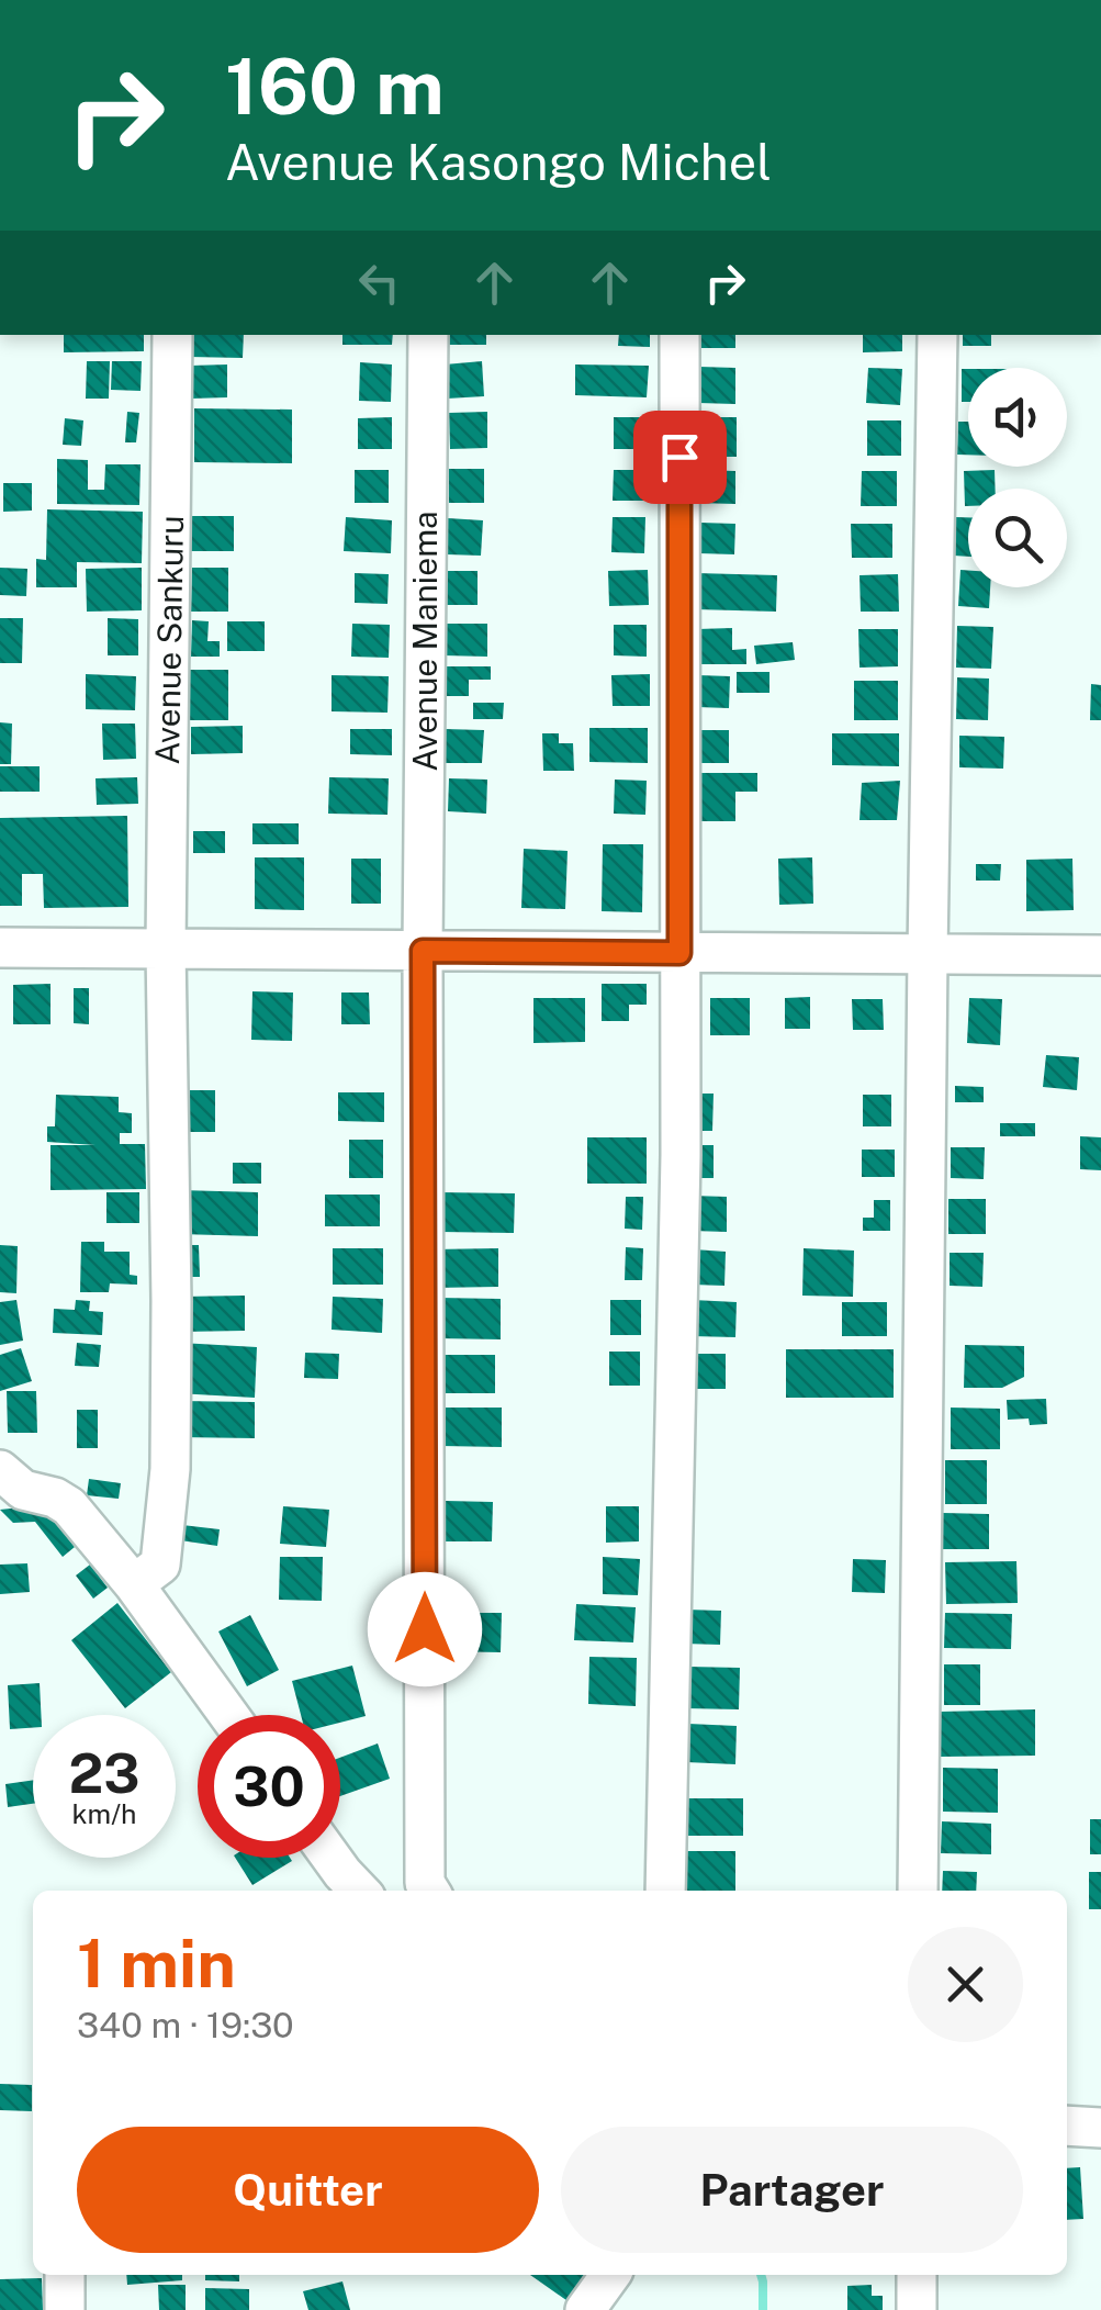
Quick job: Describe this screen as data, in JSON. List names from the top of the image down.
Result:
{
  "streets": {
    "street": ["Avenue Sankuru", "Avenue Maniema"]
  },
  "page": {
    "turn": ["160 m", "Avenue Kasongo Michel"],
    "speed": "23 km/h",
    "limit": "30",
    "heading": ["1 min", "340 m · 19:30"],
    "buttons": ["Quitter", "Partager"]
  }
}
